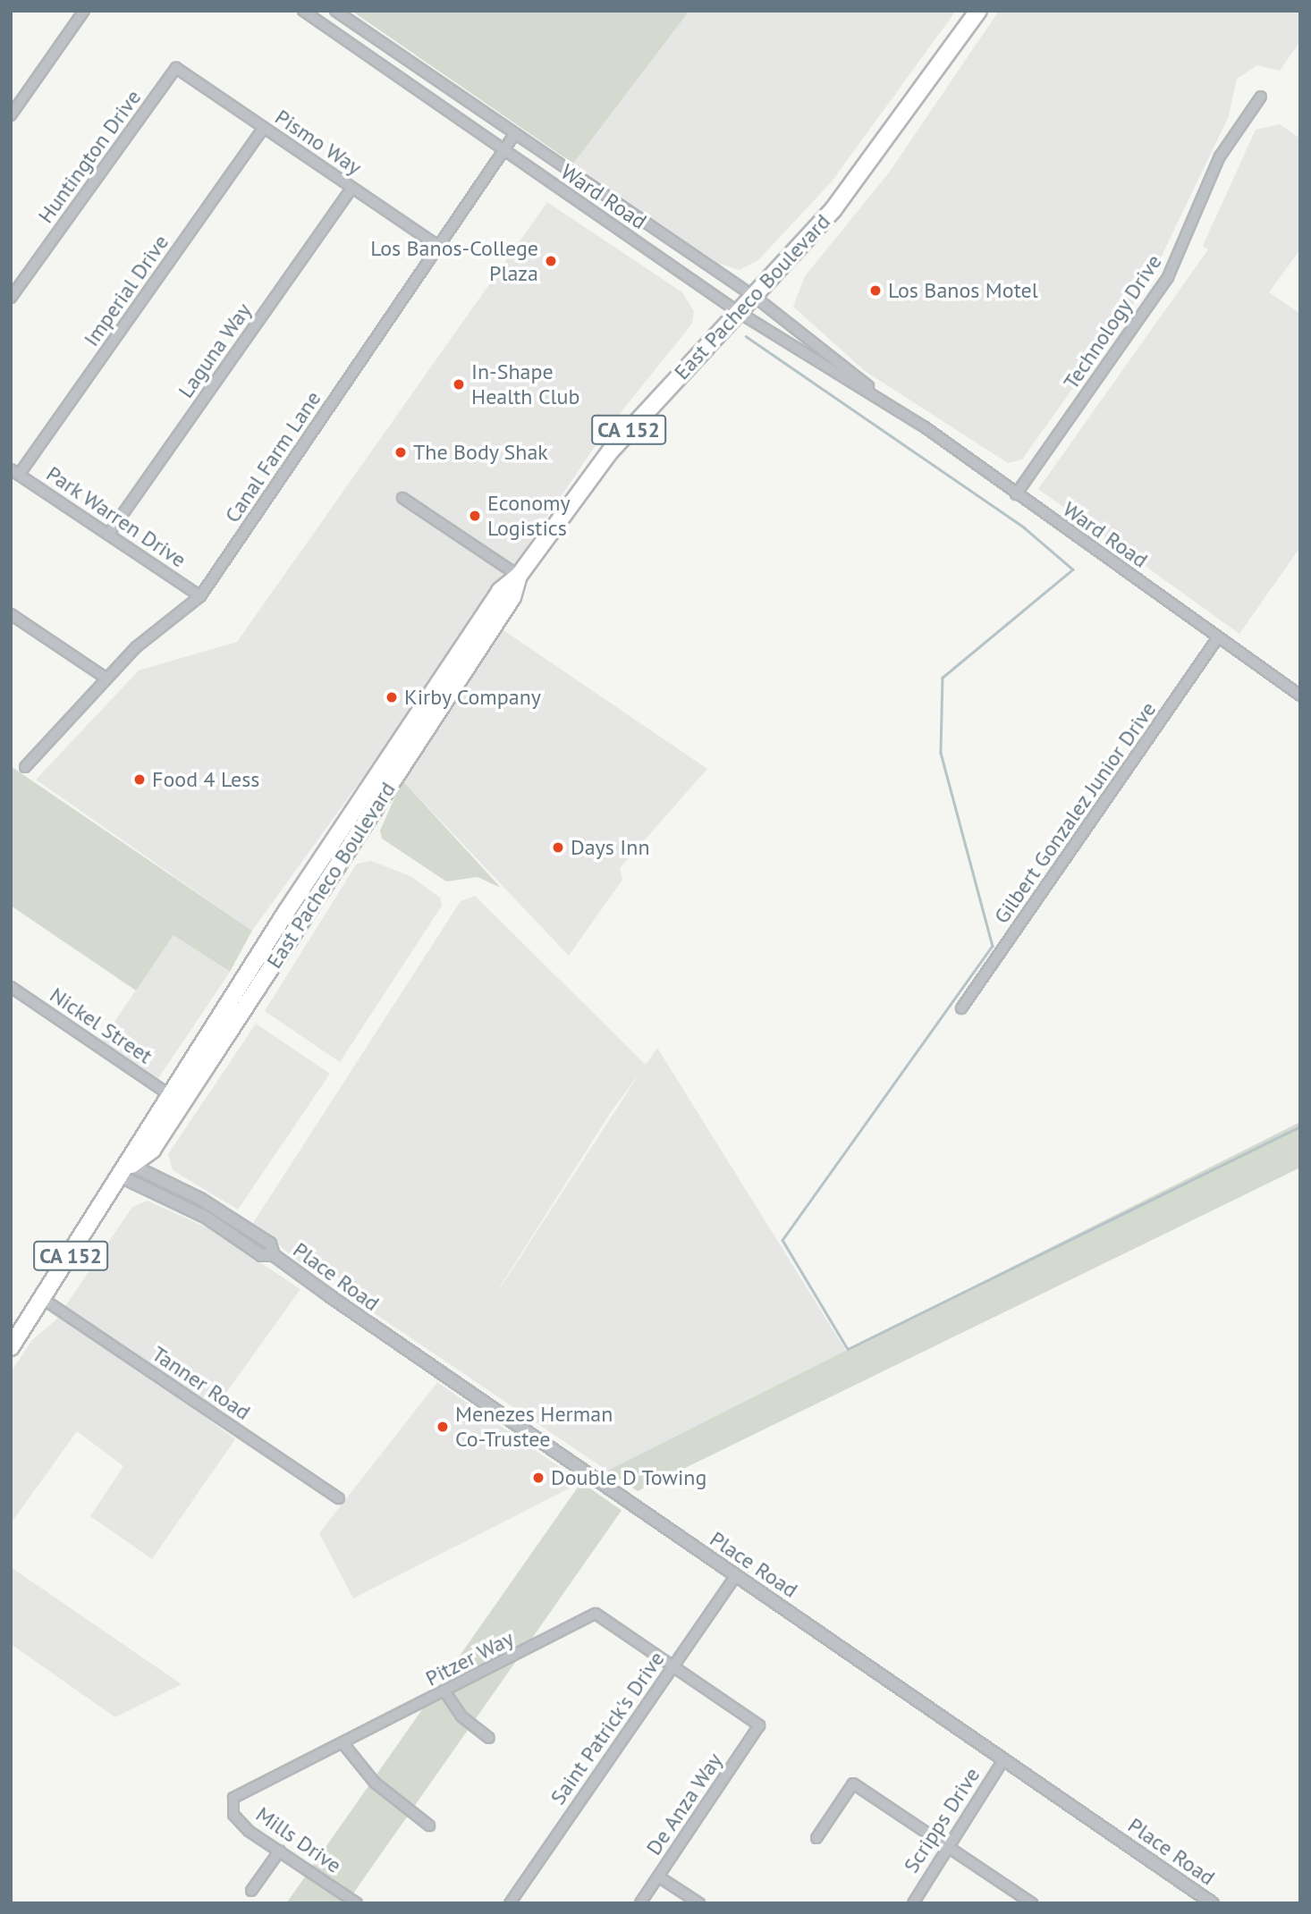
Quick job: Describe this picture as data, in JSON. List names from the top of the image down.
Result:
{
  "streets": {
    "highway": ["East Pacheco Boulevard", "CA 152"],
    "street": [
      "Pismo Way",
      "Huntington Drive",
      "Ward Road",
      "Imperial Drive",
      "Technology Drive",
      "Laguna Way",
      "Canal Farm Lane",
      "Park Warren Drive",
      "Gilbert Gonzalez Junior Drive",
      "Nickel Street",
      "Place Road",
      "Tanner Road",
      "Pitzer Way",
      "Saint Patrick's Drive",
      "De Anza Way",
      "Scripps Drive",
      "Mills Drive"
    ]
  },
  "crossings": [
    ["Pismo Way", "Huntington Drive"],
    ["Pismo Way", "Imperial Drive"],
    ["Pismo Way", "Laguna Way"],
    ["Pismo Way", "Canal Farm Lane"],
    ["Ward Road", "East Pacheco Boulevard"],
    ["Ward Road", "Technology Drive"],
    ["Ward Road", "Canal Farm Lane"],
    ["Ward Road", "Gilbert Gonzalez Junior Drive"],
    ["Imperial Drive", "Park Warren Drive"],
    ["East Pacheco Boulevard", "Nickel Street"],
    ["East Pacheco Boulevard", "Place Road"],
    ["East Pacheco Boulevard", "Tanner Road"],
    ["Laguna Way", "Park Warren Drive"],
    ["Canal Farm Lane", "Park Warren Drive"],
    ["Place Road", "Saint Patrick's Drive"],
    ["Place Road", "Scripps Drive"],
    ["Pitzer Way", "Saint Patrick's Drive"],
    ["Pitzer Way", "De Anza Way"],
    ["Pitzer Way", "Mills Drive"]
  ],
  "places": [
    "Los Banos-College Plaza",
    "Los Banos Motel",
    "In-Shape Health Club",
    "The Body Shak",
    "Economy Logistics",
    "Kirby Company",
    "Food 4 Less",
    "Days Inn",
    "Menezes Herman Co-Trustee",
    "Double D Towing"
  ]
}
